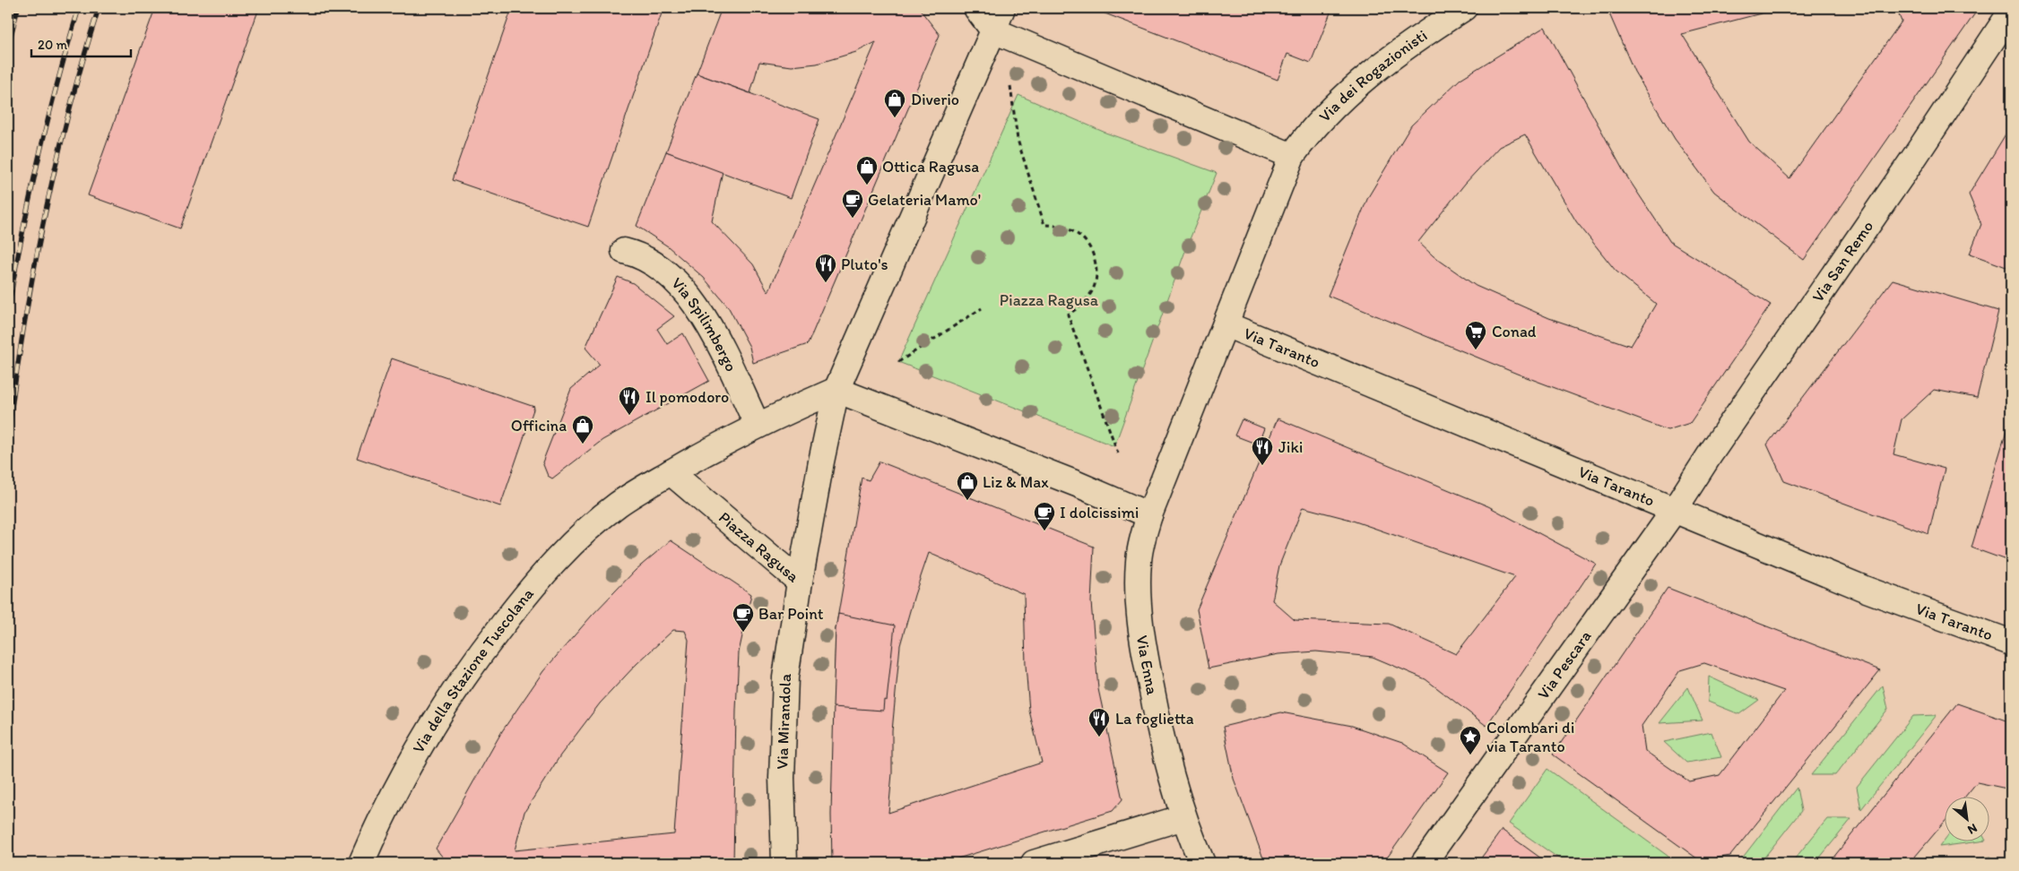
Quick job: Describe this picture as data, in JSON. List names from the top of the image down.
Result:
{
  "streets": {
    "street": [
      "Via dei Rogazionisti",
      "Via San Remo",
      "Via Spilimbergo",
      "Via Taranto",
      "Piazza Ragusa",
      "Via Enna",
      "Via Pescara",
      "Via della Stazione Tuscolana",
      "Via Mirandola"
    ]
  },
  "crossings": [
    ["Via San Remo", "Via Taranto"],
    ["Via San Remo", "Via Pescara"],
    ["Via Taranto", "Via Pescara"],
    ["Piazza Ragusa", "Via della Stazione Tuscolana"],
    ["Piazza Ragusa", "Via Mirandola"]
  ],
  "parks": ["Piazza Ragusa"],
  "places": {
    "shop": [
      "Diverio",
      "Ottica Ragusa",
      "Officina",
      "Liz & Max"
    ],
    "cafe": ["Gelateria Mamo'", "I dolcissimi", "Bar Point"],
    "restaurant": [
      "Pluto's",
      "Il pomodoro",
      "Jiki",
      "La foglietta"
    ],
    "supermarket": ["Conad"],
    "place": ["Colombari di via Taranto"]
  },
  "scale_bar": "20 m",
  "north": "bottom right"
}
